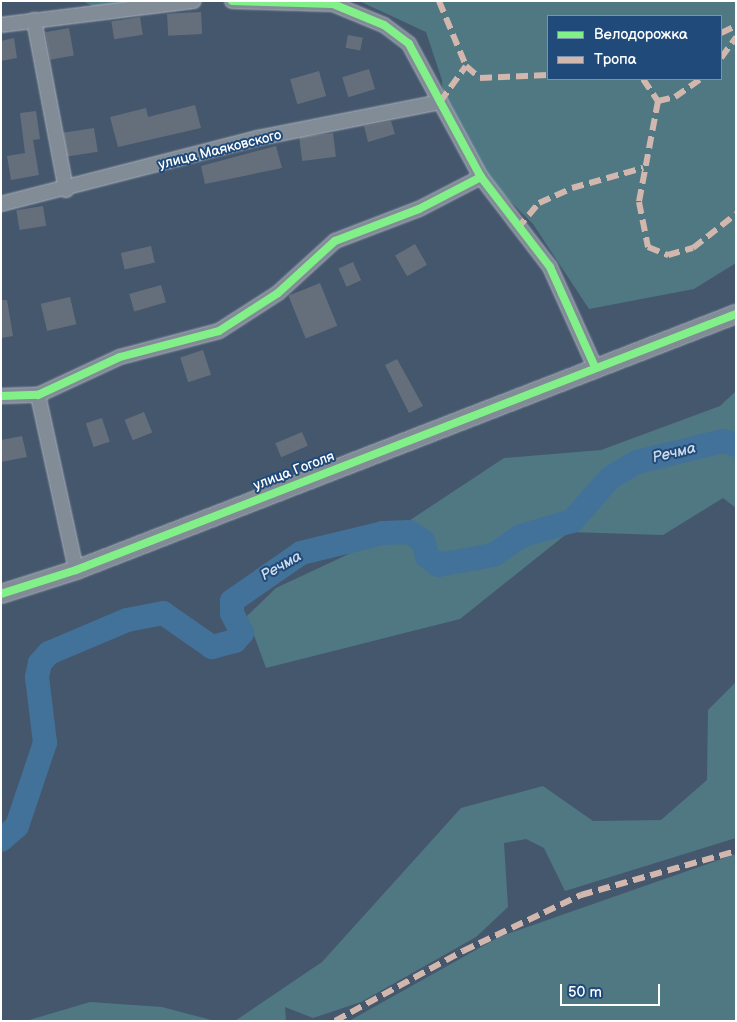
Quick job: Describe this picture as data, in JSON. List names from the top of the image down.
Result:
{
  "streets": {
    "street": ["улица Маяковского", "улица Гоголя"]
  },
  "water": ["Речма"],
  "legend": ["Велодорожка", "Тропа"],
  "scale_bar": "50 m"
}
